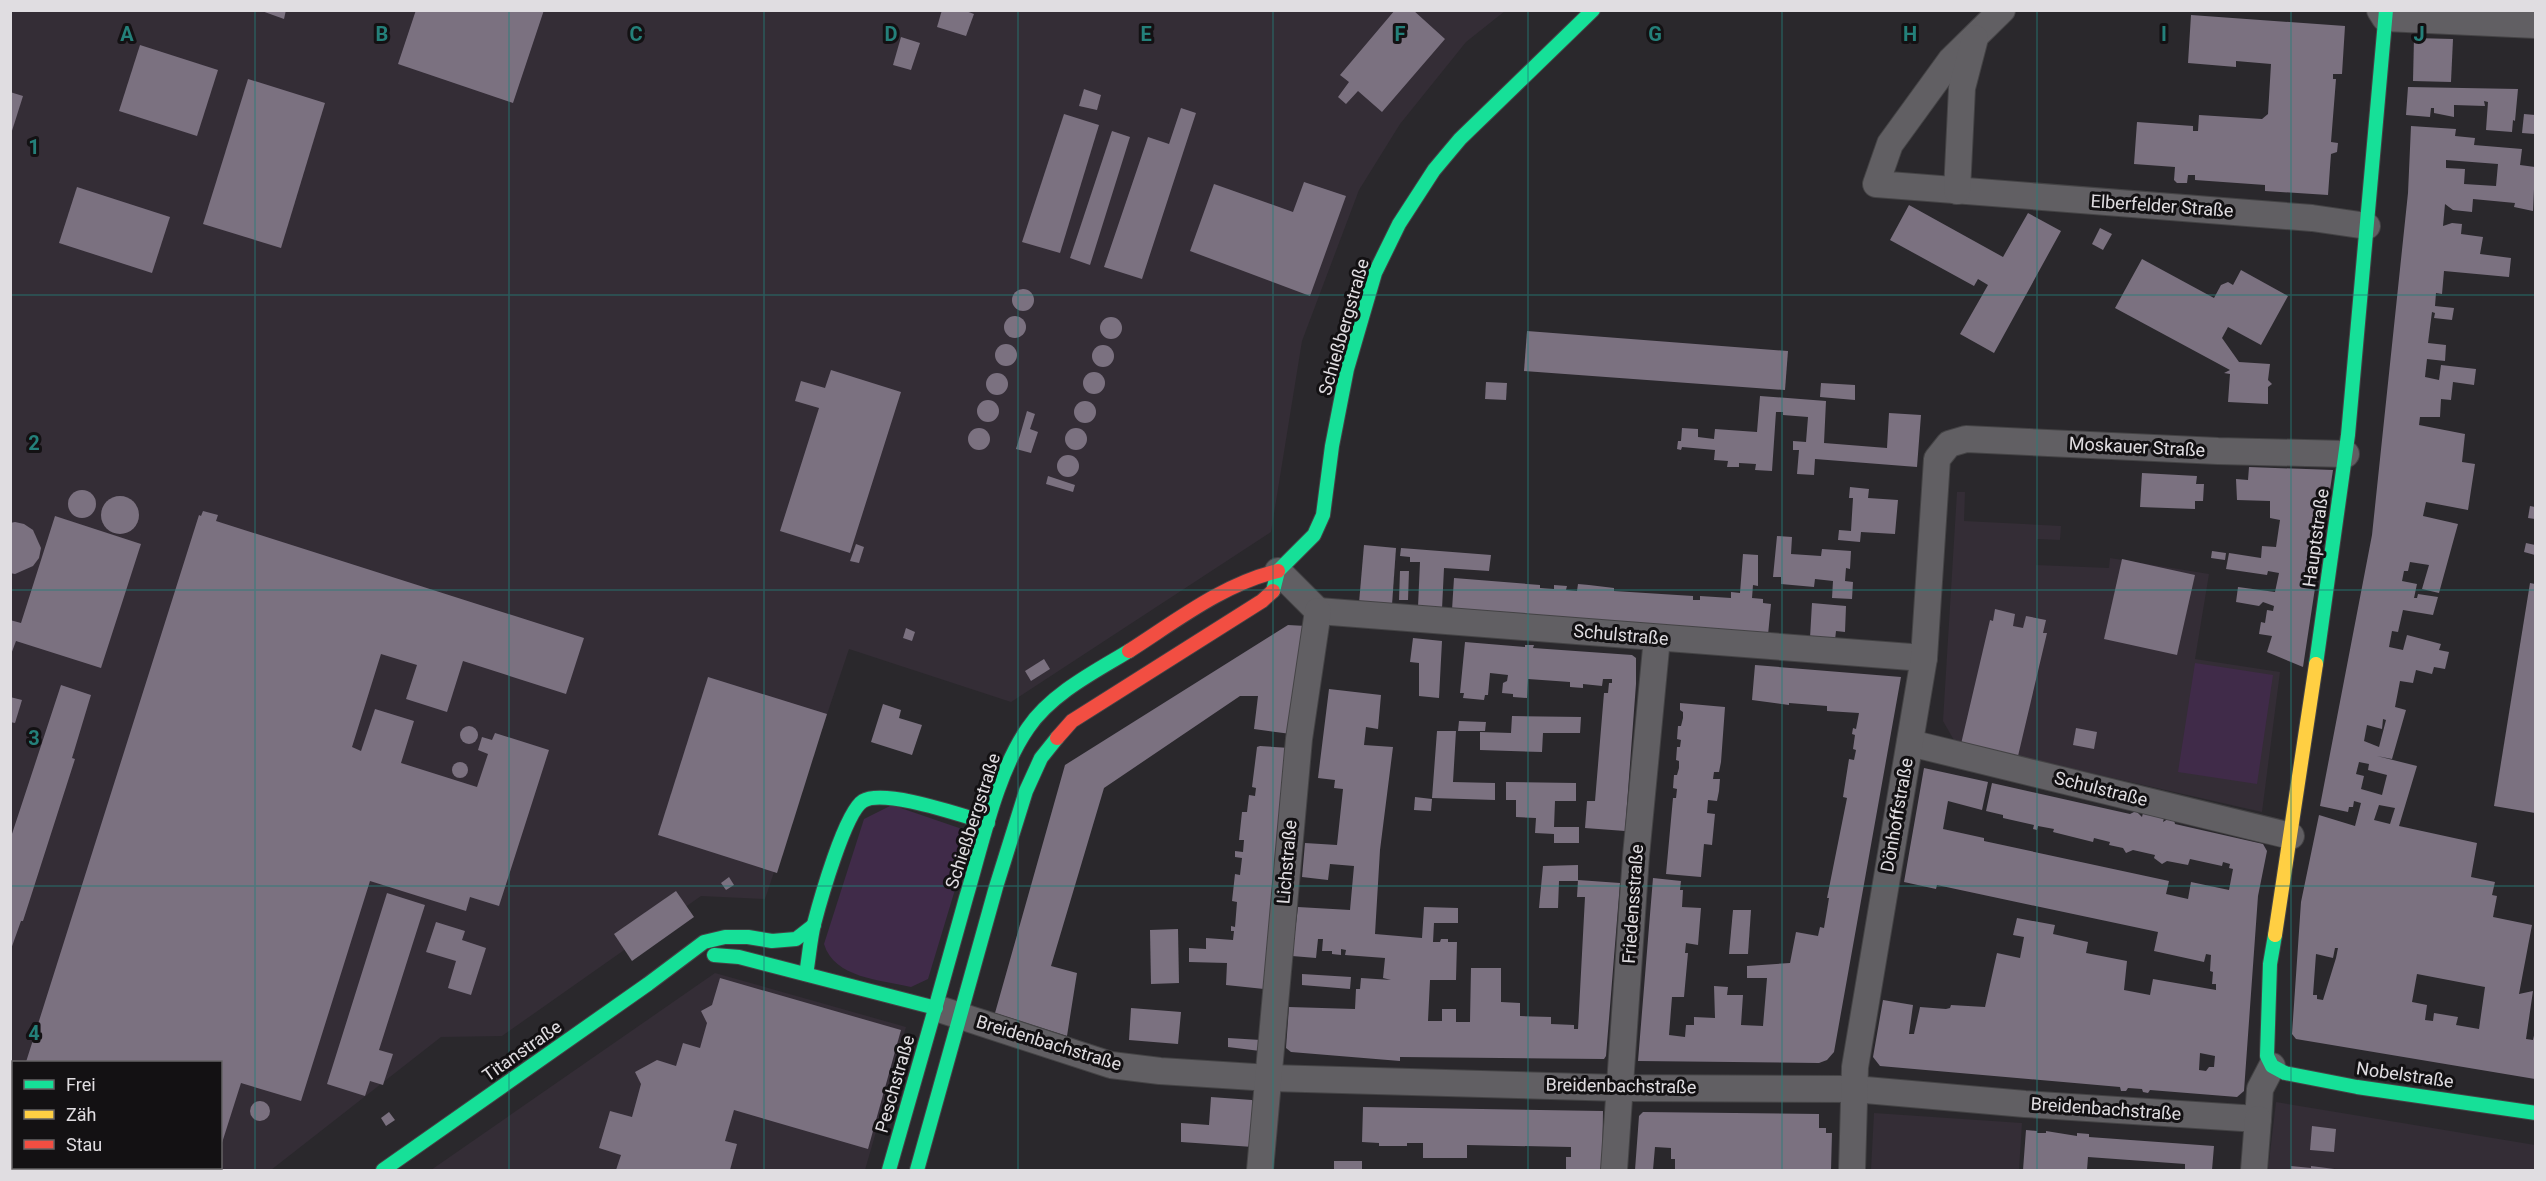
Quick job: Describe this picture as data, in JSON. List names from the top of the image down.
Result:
{
  "streets": {
    "street": [
      "Elberfelder Straße",
      "Schießbergstraße",
      "Moskauer Straße",
      "Hauptstraße",
      "Schulstraße",
      "Dönhoffstraße",
      "Lichstraße",
      "Friedensstraße",
      "Breidenbachstraße",
      "Titanstraße",
      "Nobelstraße",
      "Peschstraße"
    ]
  },
  "crossings": [
    ["Elberfelder Straße", "Hauptstraße"],
    ["Schießbergstraße", "Breidenbachstraße"],
    ["Schießbergstraße", "Titanstraße"],
    ["Schießbergstraße", "Peschstraße"],
    ["Moskauer Straße", "Hauptstraße"],
    ["Moskauer Straße", "Dönhoffstraße"],
    ["Hauptstraße", "Schulstraße"],
    ["Hauptstraße", "Nobelstraße"],
    ["Schulstraße", "Dönhoffstraße"],
    ["Schulstraße", "Lichstraße"],
    ["Schulstraße", "Friedensstraße"],
    ["Dönhoffstraße", "Breidenbachstraße"],
    ["Lichstraße", "Breidenbachstraße"],
    ["Friedensstraße", "Breidenbachstraße"],
    ["Breidenbachstraße", "Titanstraße"],
    ["Breidenbachstraße", "Peschstraße"],
    ["Titanstraße", "Peschstraße"]
  ],
  "legend": ["Frei", "Zäh", "Stau"],
  "grid": {
    "columns": [
      "A",
      "B",
      "C",
      "D",
      "E",
      "F",
      "G",
      "H",
      "I",
      "J"
    ],
    "rows": [
      "1",
      "2",
      "3",
      "4"
    ]
  }
}
